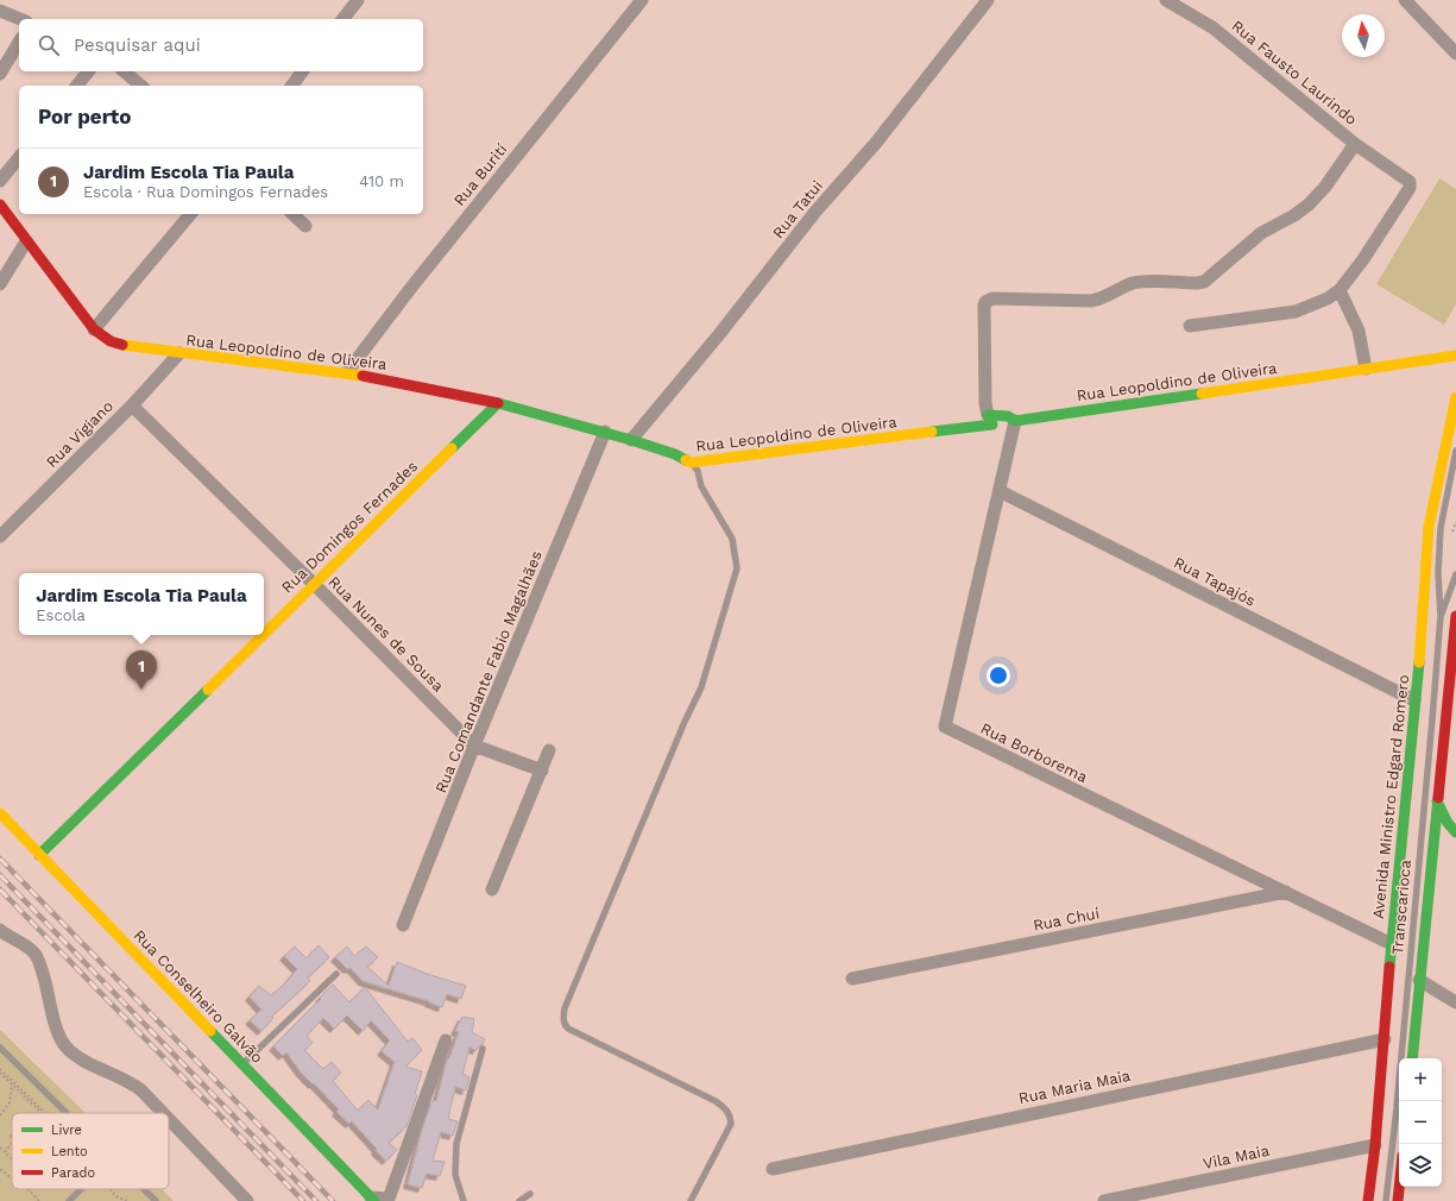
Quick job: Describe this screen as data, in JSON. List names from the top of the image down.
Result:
{
  "streets": {
    "main road": [
      "Rua Leopoldino de Oliveira",
      "Rua Domingos Fernades",
      "Avenida Ministro Edgard Romero",
      "Rua Conselheiro Galvão"
    ],
    "street": [
      "Rua Fausto Laurindo",
      "Rua Burití",
      "Rua Tatui",
      "Rua Vigiano",
      "Rua Tapajós",
      "Rua Nunes de Sousa",
      "Rua Comandante Fabio Magalhães",
      "Rua Borborema",
      "Rua Chuí",
      "Rua Maria Maia",
      "Vila Maia"
    ],
    "lane": ["Transcarioca"]
  },
  "crossings": [
    ["Rua Burití", "Rua Leopoldino de Oliveira"],
    ["Rua Tatui", "Rua Leopoldino de Oliveira"],
    ["Rua Leopoldino de Oliveira", "Rua Vigiano"],
    ["Rua Leopoldino de Oliveira", "Rua Domingos Fernades"],
    ["Rua Leopoldino de Oliveira", "Rua Comandante Fabio Magalhães"],
    ["Rua Leopoldino de Oliveira", "Rua Borborema"],
    ["Rua Vigiano", "Rua Nunes de Sousa"],
    ["Rua Domingos Fernades", "Rua Nunes de Sousa"],
    ["Rua Domingos Fernades", "Rua Conselheiro Galvão"],
    ["Rua Tapajós", "Rua Borborema"],
    ["Rua Tapajós", "Avenida Ministro Edgard Romero"],
    ["Rua Nunes de Sousa", "Rua Comandante Fabio Magalhães"],
    ["Rua Borborema", "Avenida Ministro Edgard Romero"],
    ["Rua Borborema", "Rua Chuí"],
    ["Avenida Ministro Edgard Romero", "Rua Maria Maia"],
    ["Avenida Ministro Edgard Romero", "Vila Maia"]
  ],
  "legend": ["Livre", "Lento", "Parado"],
  "north": "top",
  "page": {
    "search": "Pesquisar aqui",
    "heading": "Por perto",
    "list": [
      {
        "mark": "1",
        "name": "Jardim Escola Tia Paula",
        "note": "Escola · Rua Domingos Fernades",
        "value": "410 m"
      }
    ],
    "popup": ["Jardim Escola Tia Paula", "Escola"],
    "pins": "1",
    "map_buttons": ["+", "−"]
  }
}
